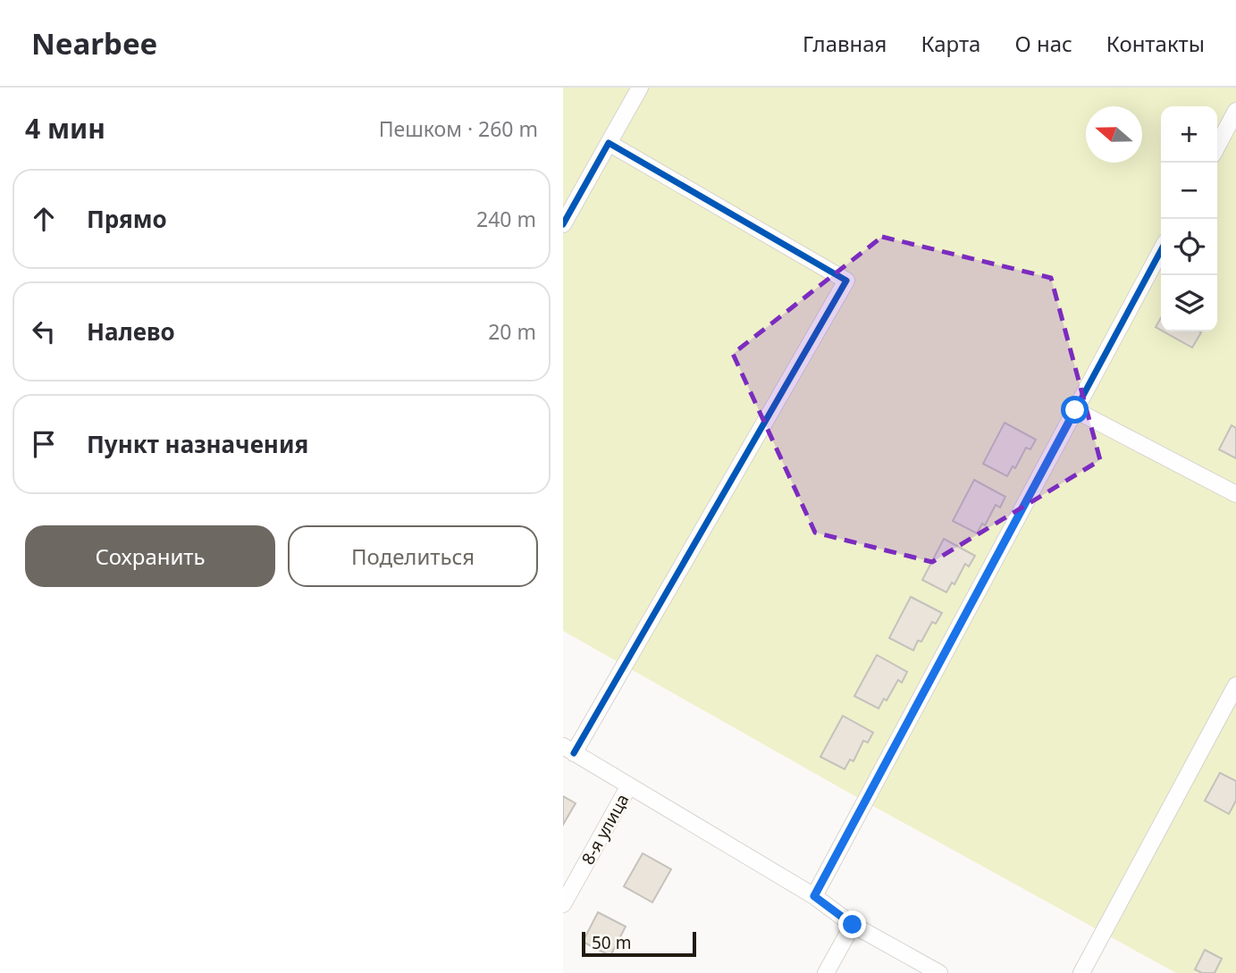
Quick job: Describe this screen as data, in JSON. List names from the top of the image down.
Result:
{
  "streets": {
    "street": ["8-я улица"]
  },
  "scale_bar": "50 m",
  "north": "left",
  "page": {
    "header": "Nearbee",
    "nav": [
      "Главная",
      "Карта",
      "О нас",
      "Контакты"
    ],
    "heading": ["4 мин", "Пешком · 260 m"],
    "map_buttons": ["+", "−"],
    "list": [
      ["Прямо", "240 m"],
      ["Налево", "20 m"],
      "Пункт назначения"
    ],
    "buttons": ["Сохранить", "Поделиться"],
    "scale": "50 m"
  }
}
